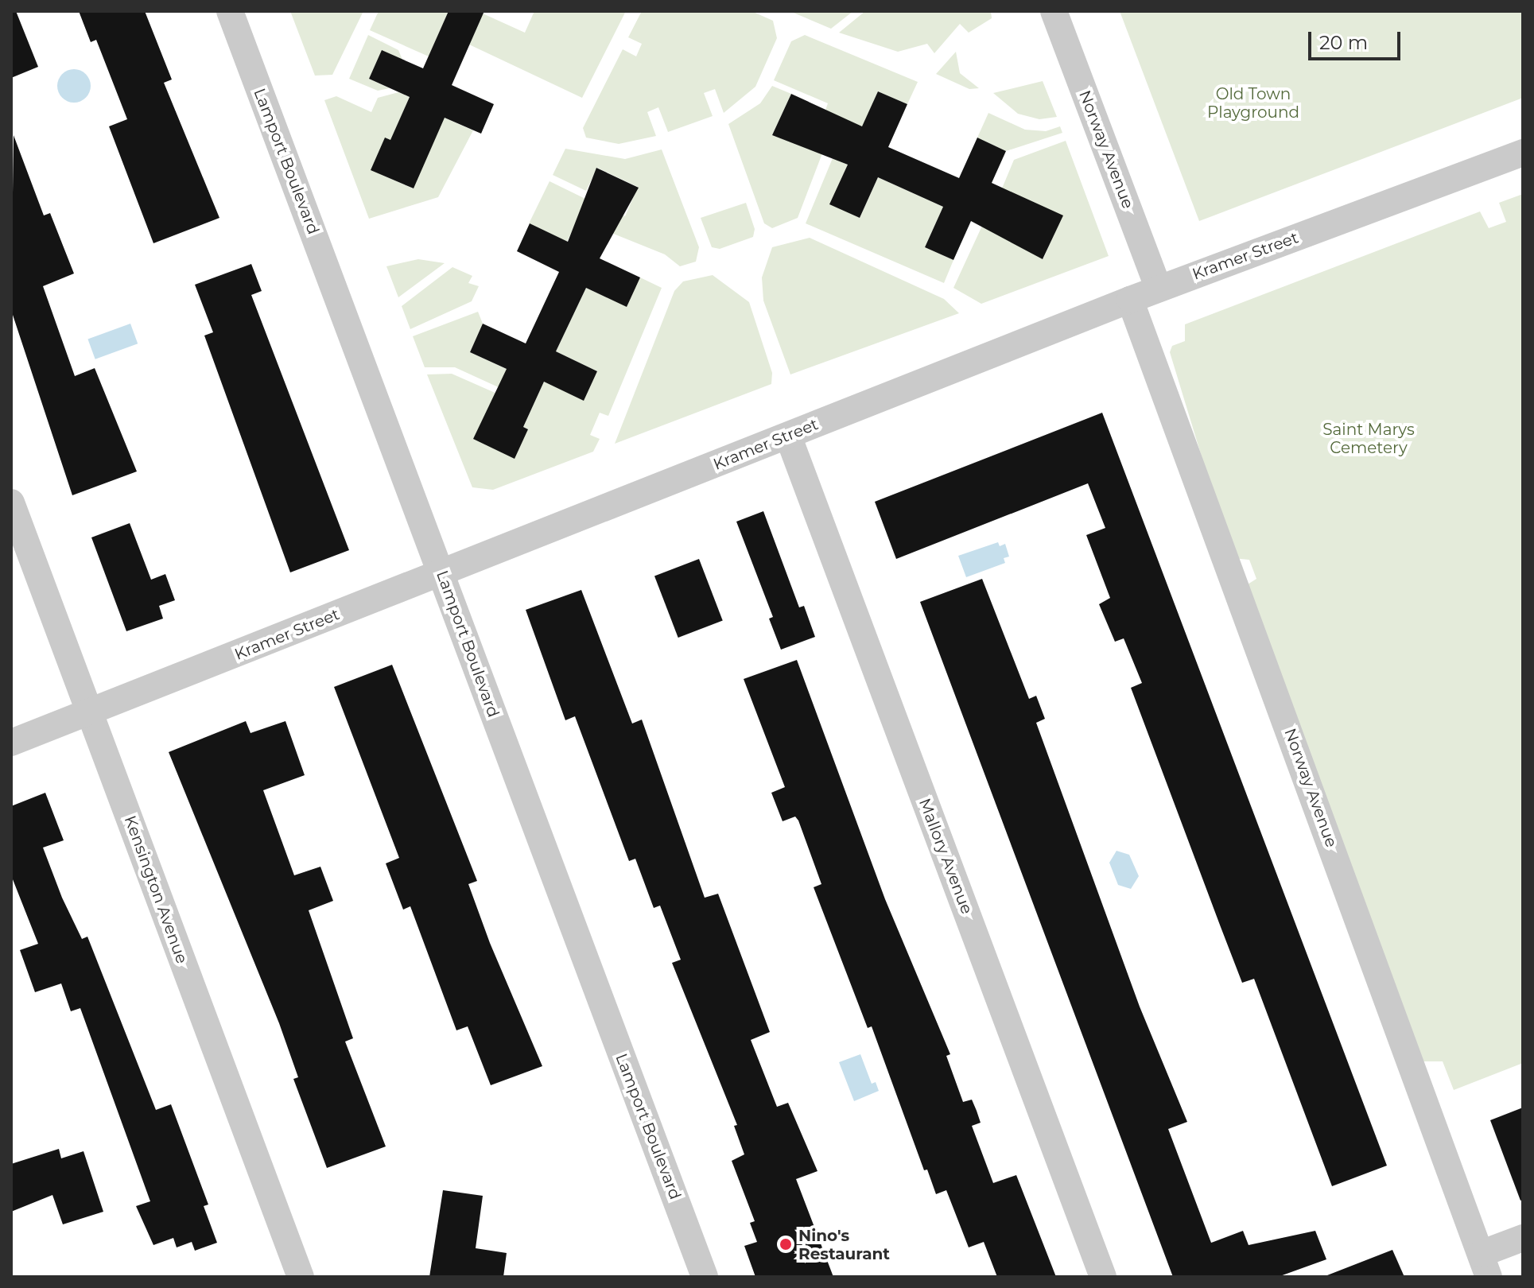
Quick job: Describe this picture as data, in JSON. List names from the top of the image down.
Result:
{
  "streets": {
    "street": [
      "Norway Avenue",
      "Lamport Boulevard",
      "Kramer Street",
      "Mallory Avenue",
      "Kensington Avenue"
    ]
  },
  "crossings": [
    ["Norway Avenue", "Kramer Street"],
    ["Lamport Boulevard", "Kramer Street"],
    ["Kramer Street", "Mallory Avenue"],
    ["Kramer Street", "Kensington Avenue"]
  ],
  "parks": ["Old Town Playground", "Saint Marys Cemetery"],
  "places": ["Nino's Restaurant"],
  "scale_bar": "20 m"
}
